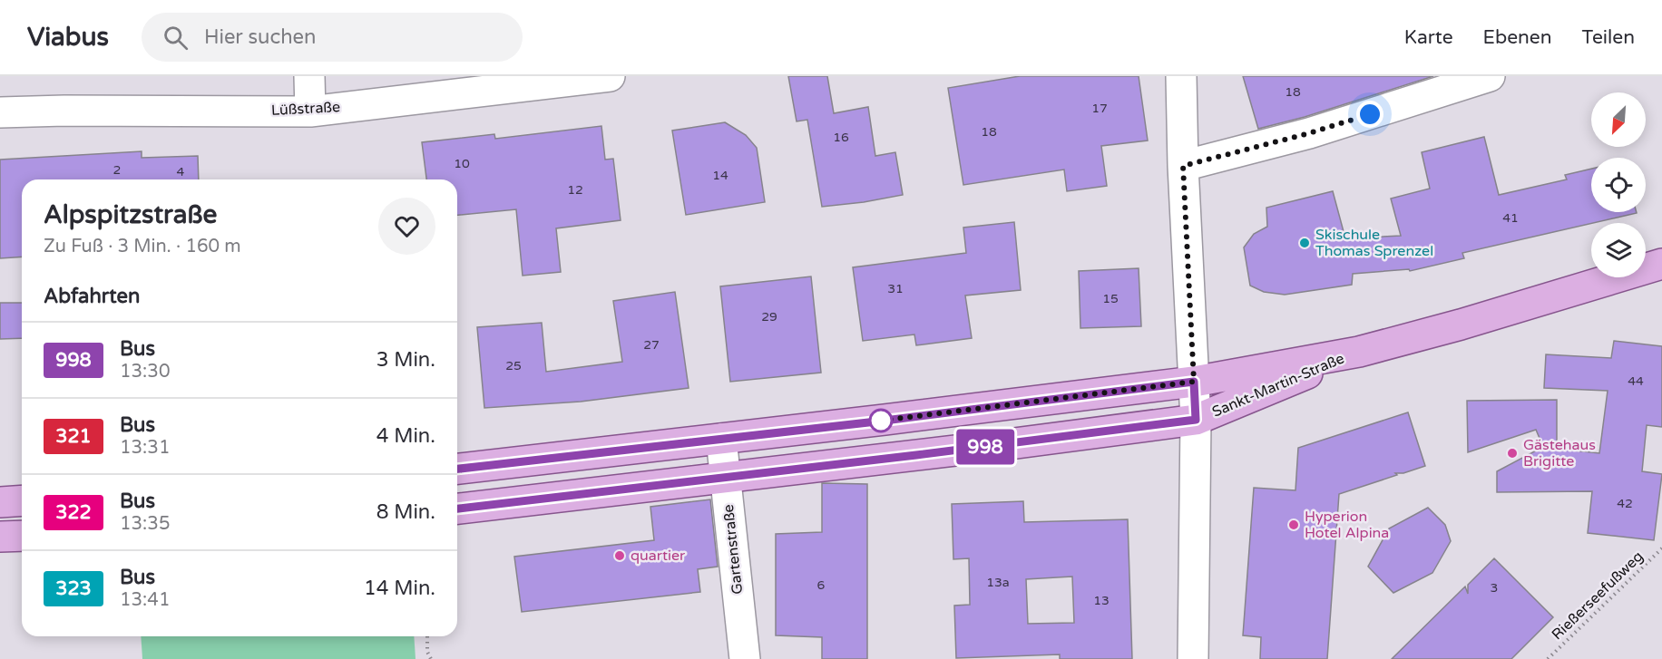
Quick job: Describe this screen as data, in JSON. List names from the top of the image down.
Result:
{
  "streets": {
    "main road": ["Sankt-Martin-Straße"],
    "street": ["Lüßstraße", "Gartenstraße"],
    "path": ["Rießerseefußweg"]
  },
  "crossings": [
    ["Sankt-Martin-Straße", "Gartenstraße"]
  ],
  "places": [
    "Skischule Thomas Sprenzel",
    "Gästehaus Brigitte",
    "Hyperion Hotel Alpina",
    "quartier"
  ],
  "lines": ["bus line 998"],
  "house_numbers": [
    "18",
    "17",
    "18",
    "16",
    "10",
    "2",
    "4",
    "14",
    "12",
    "41",
    "31",
    "15",
    "29",
    "27",
    "25",
    "44",
    "42",
    "13a",
    "6",
    "3",
    "13"
  ],
  "north": "bottom left",
  "page": {
    "header": "Viabus",
    "search": "Hier suchen",
    "nav": ["Karte", "Ebenen", "Teilen"],
    "on_map": "998",
    "heading": [
      ["Alpspitzstraße", "Zu Fuß · 3 Min. · 160 m"],
      "Abfahrten"
    ],
    "list": [
      {
        "mark": "998",
        "name": "Bus",
        "note": "13:30",
        "value": "3 Min."
      },
      {
        "mark": "321",
        "name": "Bus",
        "note": "13:31",
        "value": "4 Min."
      },
      {
        "mark": "322",
        "name": "Bus",
        "note": "13:35",
        "value": "8 Min."
      },
      {
        "mark": "323",
        "name": "Bus",
        "note": "13:41",
        "value": "14 Min."
      }
    ]
  }
}
